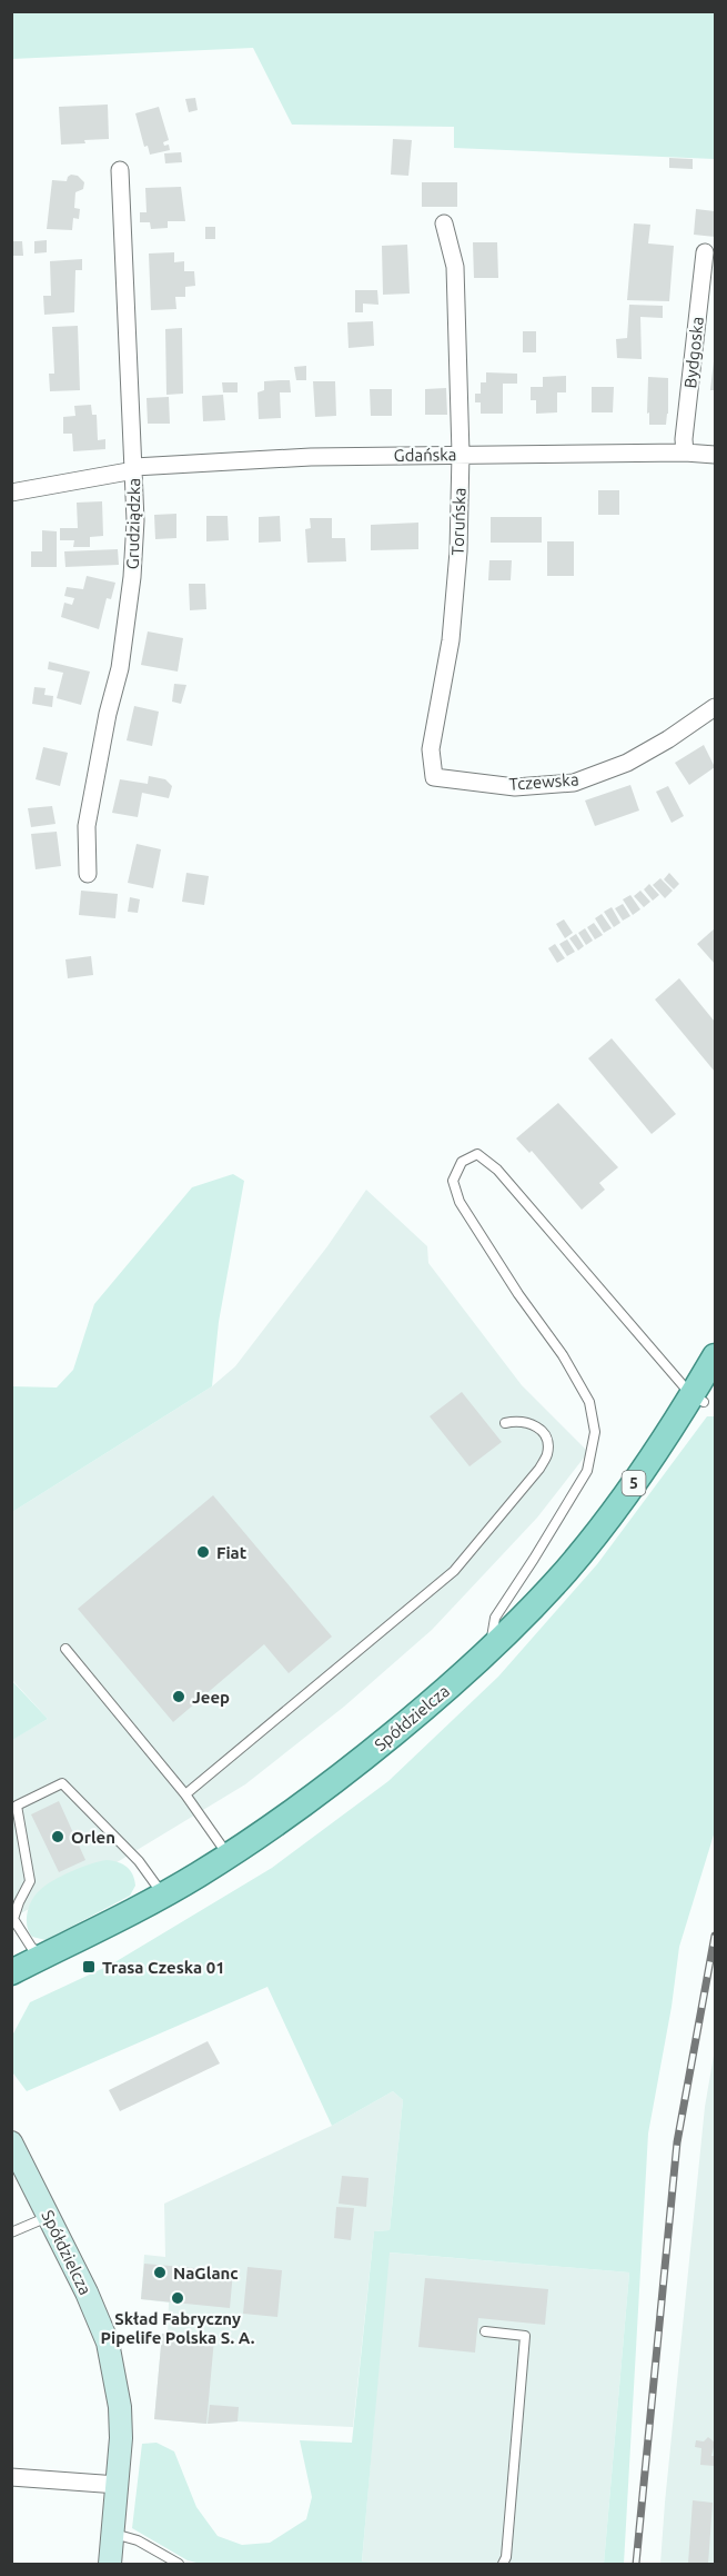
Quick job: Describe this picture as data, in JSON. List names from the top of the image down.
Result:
{
  "streets": {
    "main road": ["5", "Spółdzielcza"],
    "street": [
      "Bydgoska",
      "Gdańska",
      "Toruńska",
      "Grudziądzka",
      "Tczewska"
    ]
  },
  "crossings": [
    ["Bydgoska", "Gdańska"],
    ["Gdańska", "Toruńska"],
    ["Gdańska", "Grudziądzka"],
    ["Toruńska", "Tczewska"]
  ],
  "places": {
    "other": [
      "Fiat",
      "Jeep",
      "Orlen",
      "NaGlanc",
      "Skład Fabryczny Pipelife Polska S. A."
    ],
    "transit": ["Trasa Czeska 01"]
  }
}
